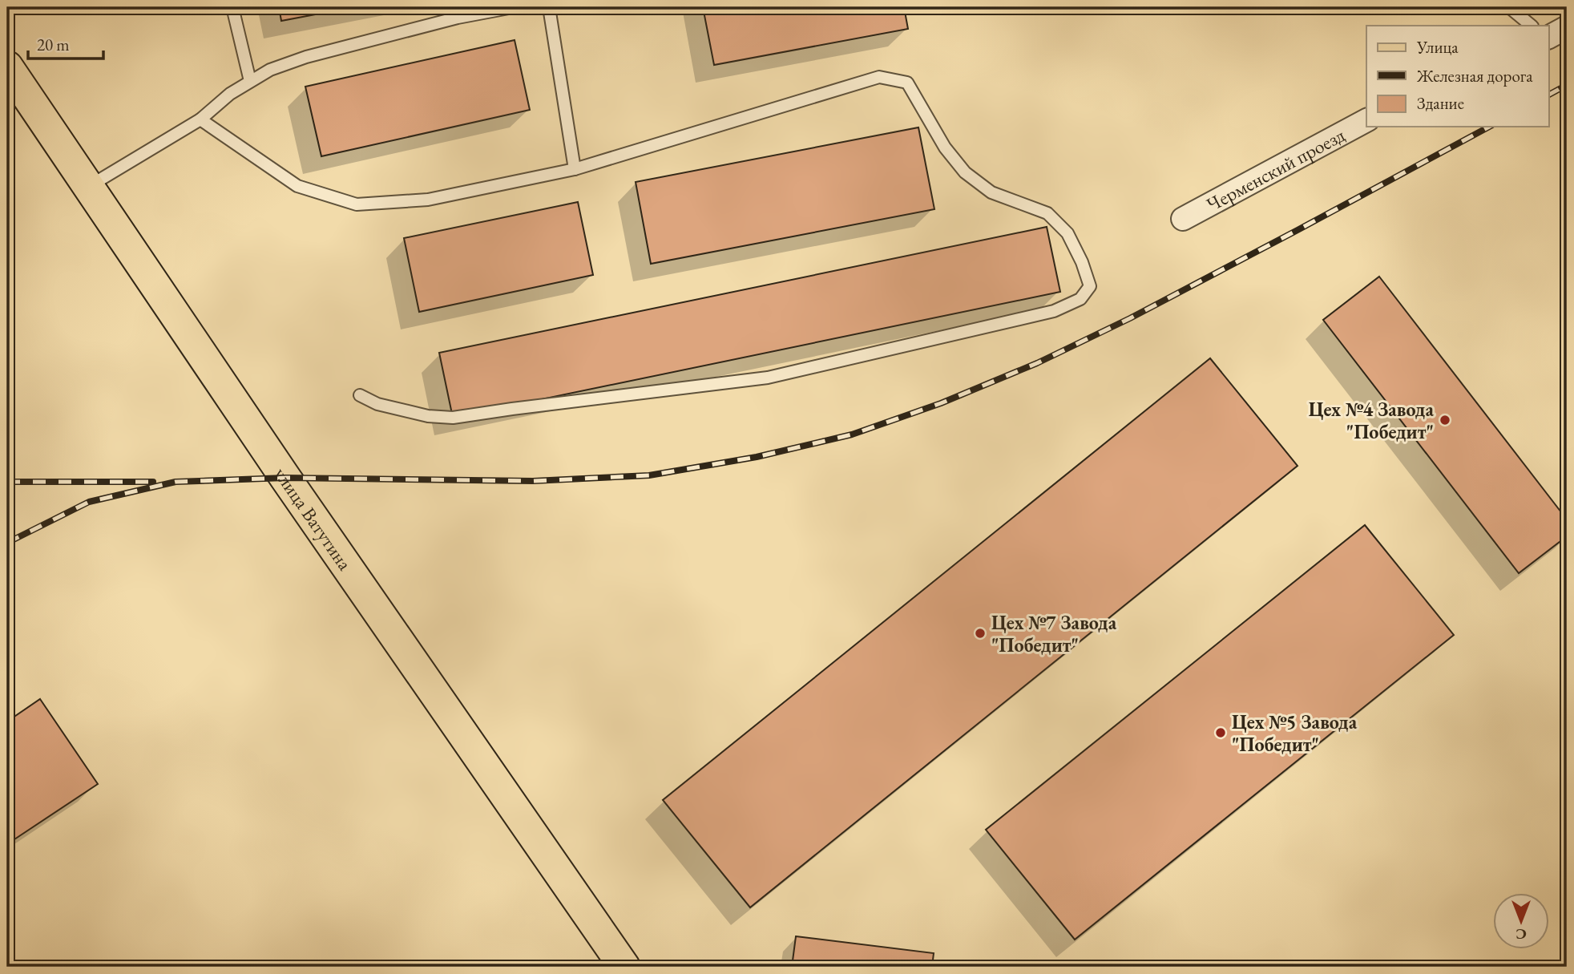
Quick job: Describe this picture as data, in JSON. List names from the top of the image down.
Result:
{
  "streets": {
    "main road": ["улица Ватутина"],
    "street": ["Черменский проезд"]
  },
  "places": ["Цех №4 Завода \"Победит\"", "Цех №7 Завода \"Победит\"", "Цех №5 Завода \"Победит\""],
  "legend": ["Улица", "Железная дорога", "Здание"],
  "scale_bar": "20 m",
  "north": "bottom"
}
